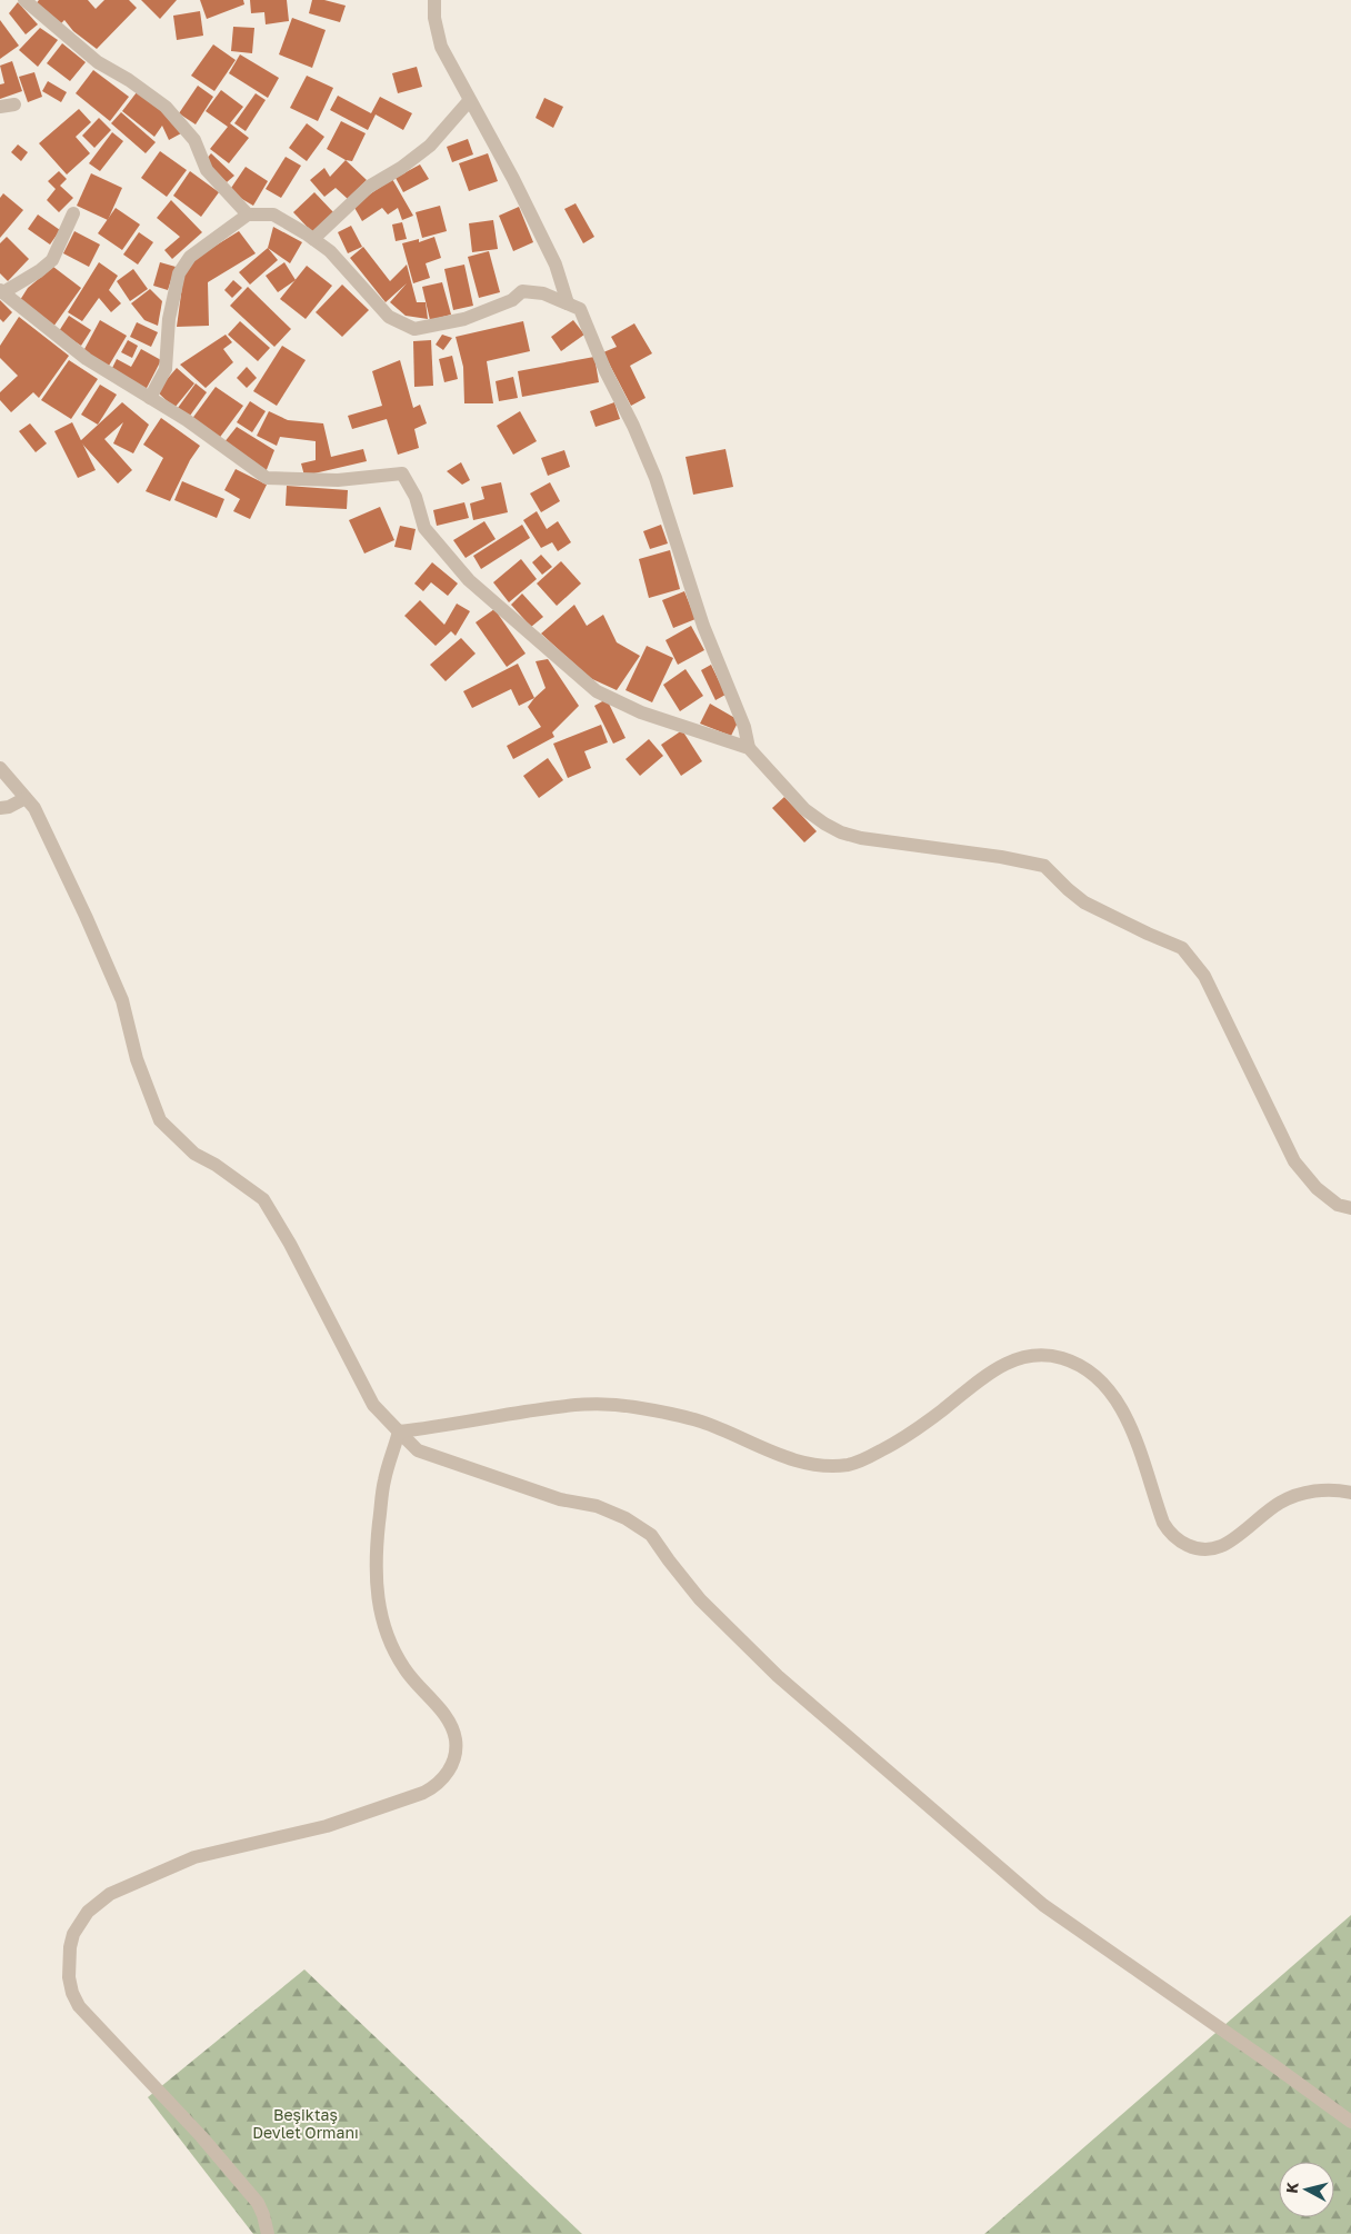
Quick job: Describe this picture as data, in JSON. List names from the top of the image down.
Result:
{
  "parks": ["Beşiktaş Devlet Ormanı"],
  "north": "left"
}
